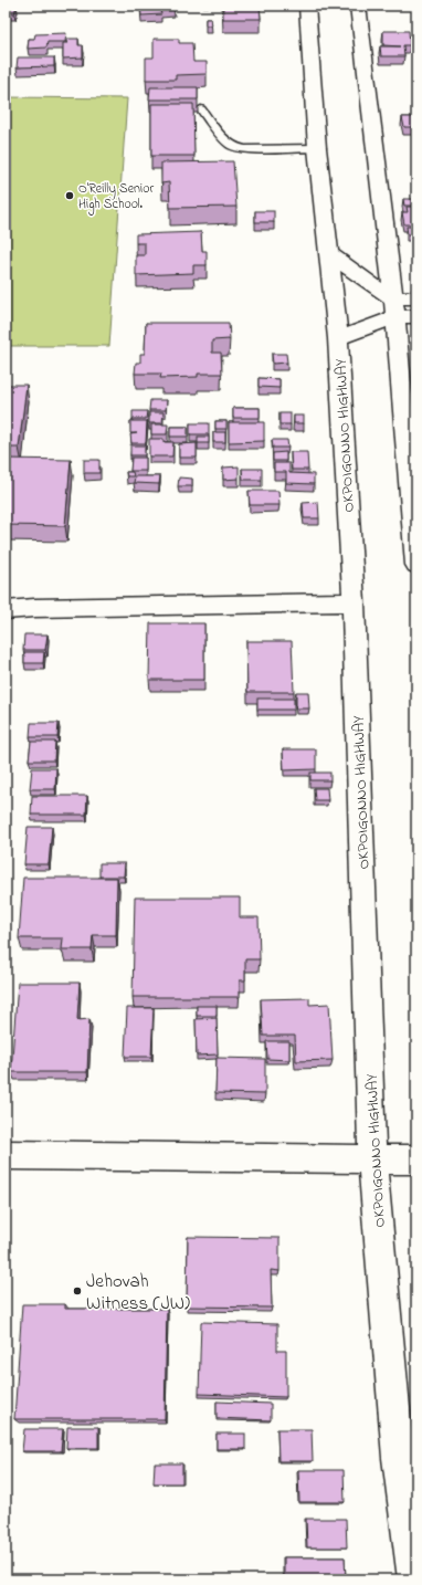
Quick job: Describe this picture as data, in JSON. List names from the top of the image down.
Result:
{
  "streets": {
    "street": ["OKPOIGONNO HIGHWAY"]
  },
  "places": ["O'Reilly Senior High School.", "Jehovah Witness (JW)"]
}
